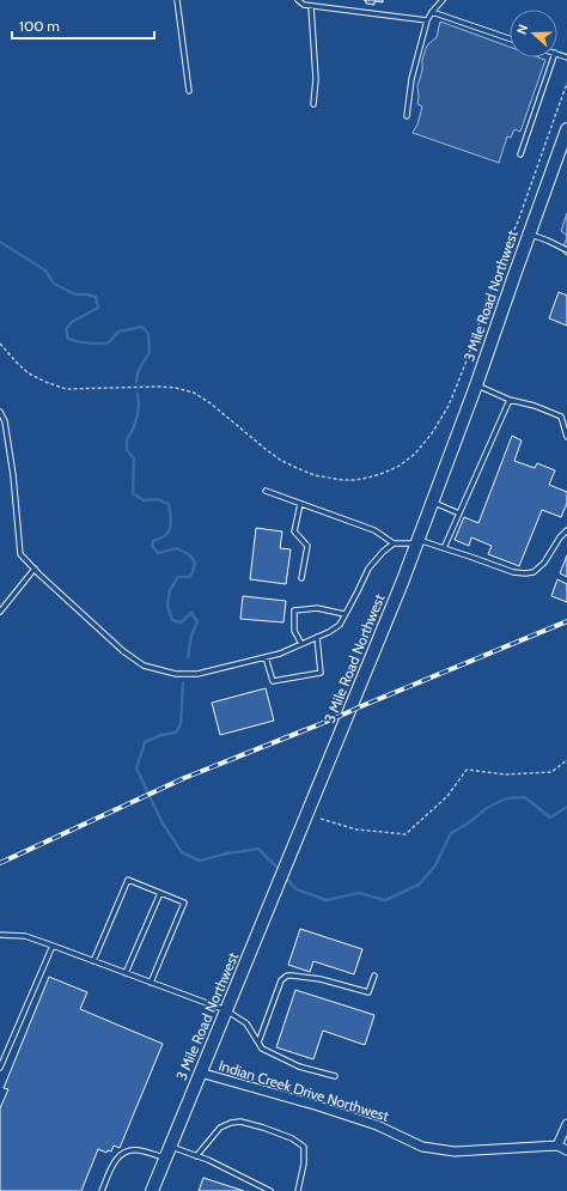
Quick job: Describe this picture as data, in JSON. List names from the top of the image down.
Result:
{
  "streets": {
    "main road": ["3 Mile Road Northwest"],
    "street": ["Indian Creek Drive Northwest"]
  },
  "crossings": [
    ["3 Mile Road Northwest", "Indian Creek Drive Northwest"]
  ],
  "scale_bar": "100 m",
  "north": "left"
}
